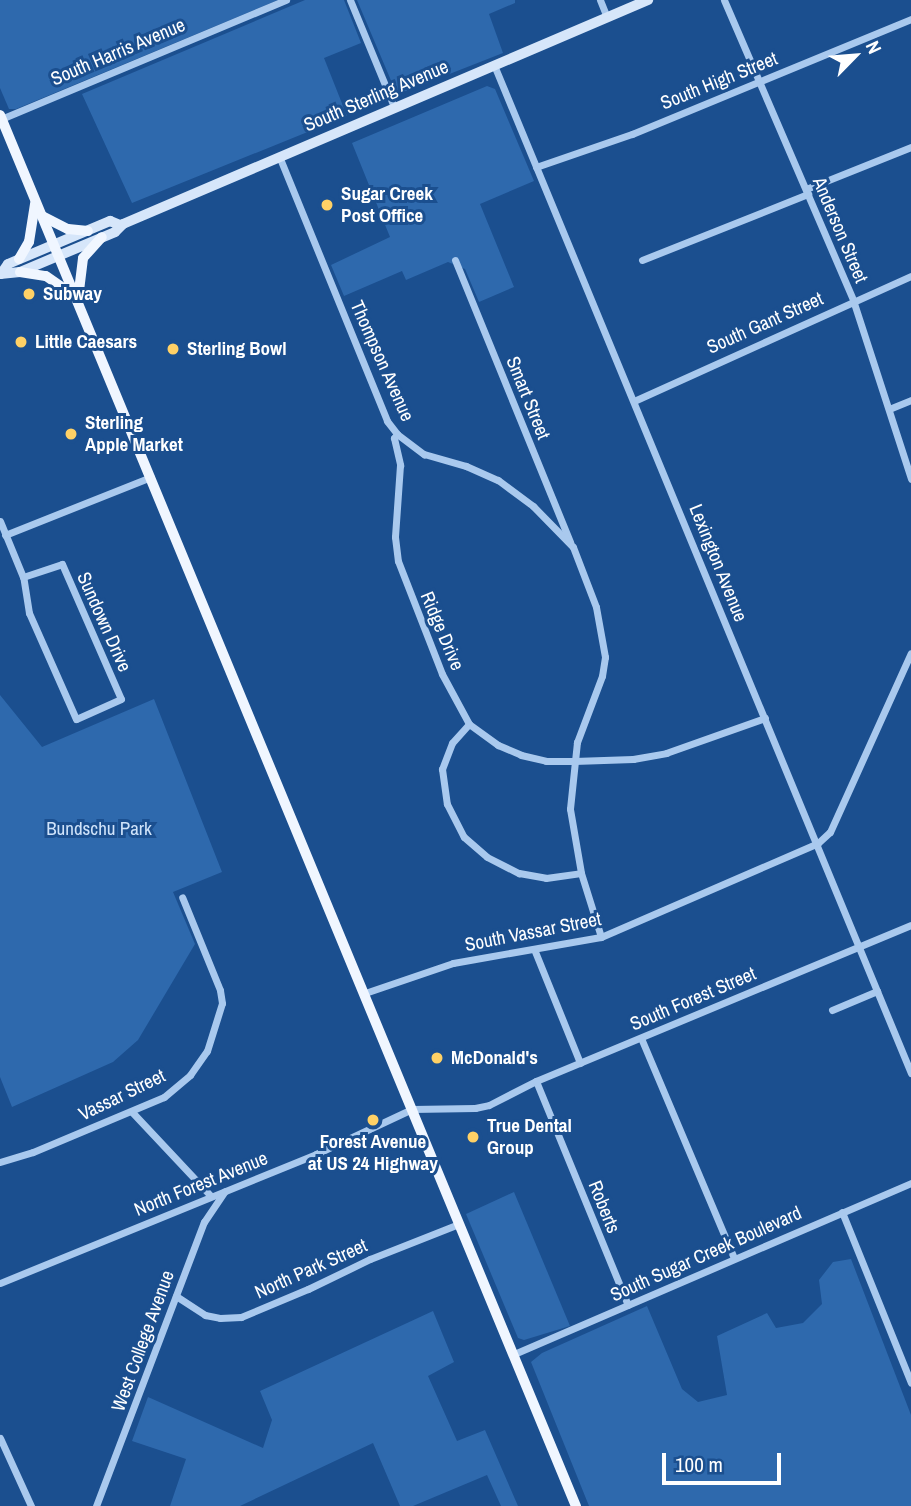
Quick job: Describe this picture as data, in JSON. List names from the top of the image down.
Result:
{
  "streets": {
    "main road": ["South Sterling Avenue"],
    "street": [
      "South Harris Avenue",
      "South High Street",
      "Anderson Street",
      "South Gant Street",
      "Thompson Avenue",
      "Smart Street",
      "Lexington Avenue",
      "Sundown Drive",
      "Ridge Drive",
      "South Vassar Street",
      "South Forest Street",
      "Vassar Street",
      "North Forest Avenue",
      "Roberts",
      "South Sugar Creek Boulevard",
      "North Park Street",
      "West College Avenue"
    ]
  },
  "crossings": [
    ["South High Street", "Anderson Street"],
    ["South High Street", "Lexington Avenue"],
    ["South Sterling Avenue", "Thompson Avenue"],
    ["South Sterling Avenue", "Lexington Avenue"],
    ["Anderson Street", "South Gant Street"],
    ["South Gant Street", "Lexington Avenue"],
    ["Thompson Avenue", "Smart Street"],
    ["Thompson Avenue", "Ridge Drive"],
    ["Thompson Avenue", "South Vassar Street"],
    ["Lexington Avenue", "Ridge Drive"],
    ["Lexington Avenue", "South Vassar Street"],
    ["Lexington Avenue", "South Forest Street"],
    ["South Forest Street", "North Forest Avenue"],
    ["South Forest Street", "Roberts"],
    ["North Forest Avenue", "West College Avenue"],
    ["Roberts", "South Sugar Creek Boulevard"],
    ["North Park Street", "West College Avenue"]
  ],
  "parks": ["Bundschu Park"],
  "places": [
    "Sugar Creek Post Office",
    "Subway",
    "Little Caesars",
    "Sterling Bowl",
    "Sterling Apple Market",
    "McDonald's",
    "Forest Avenue at US 24 Highway",
    "True Dental Group"
  ],
  "scale_bar": "100 m",
  "north": "top right"
}
